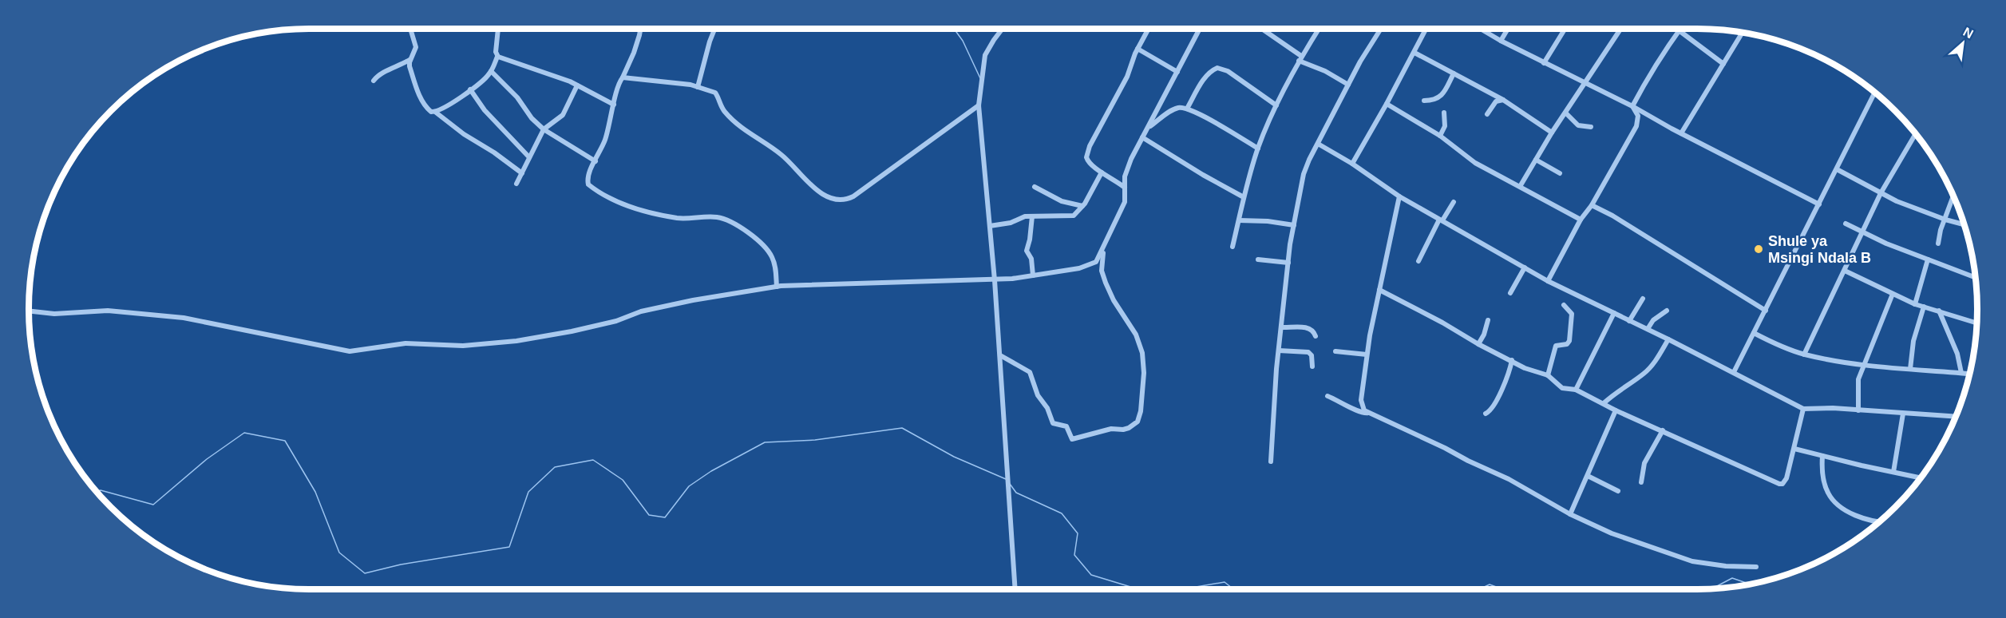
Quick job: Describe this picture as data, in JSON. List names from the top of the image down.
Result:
{
  "places": ["Shule ya Msingi Ndala B"],
  "north": "top right"
}
